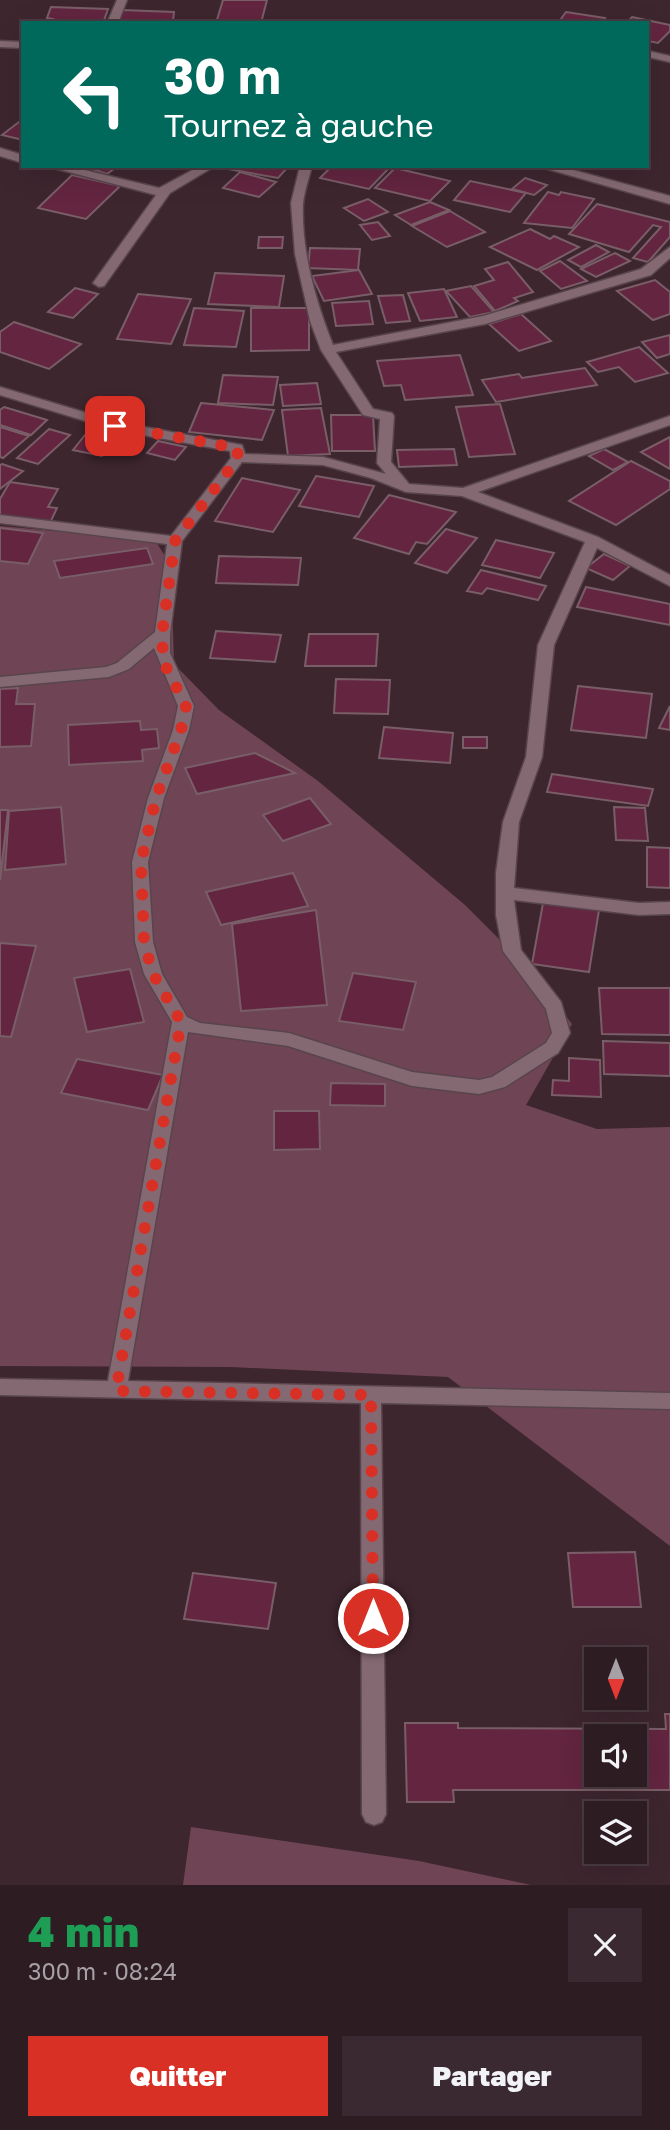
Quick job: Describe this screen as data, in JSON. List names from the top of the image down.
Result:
{
  "north": "bottom",
  "page": {
    "turn": ["30 m", "Tournez à gauche"],
    "heading": ["4 min", "300 m · 08:24"],
    "buttons": ["Quitter", "Partager"]
  }
}
